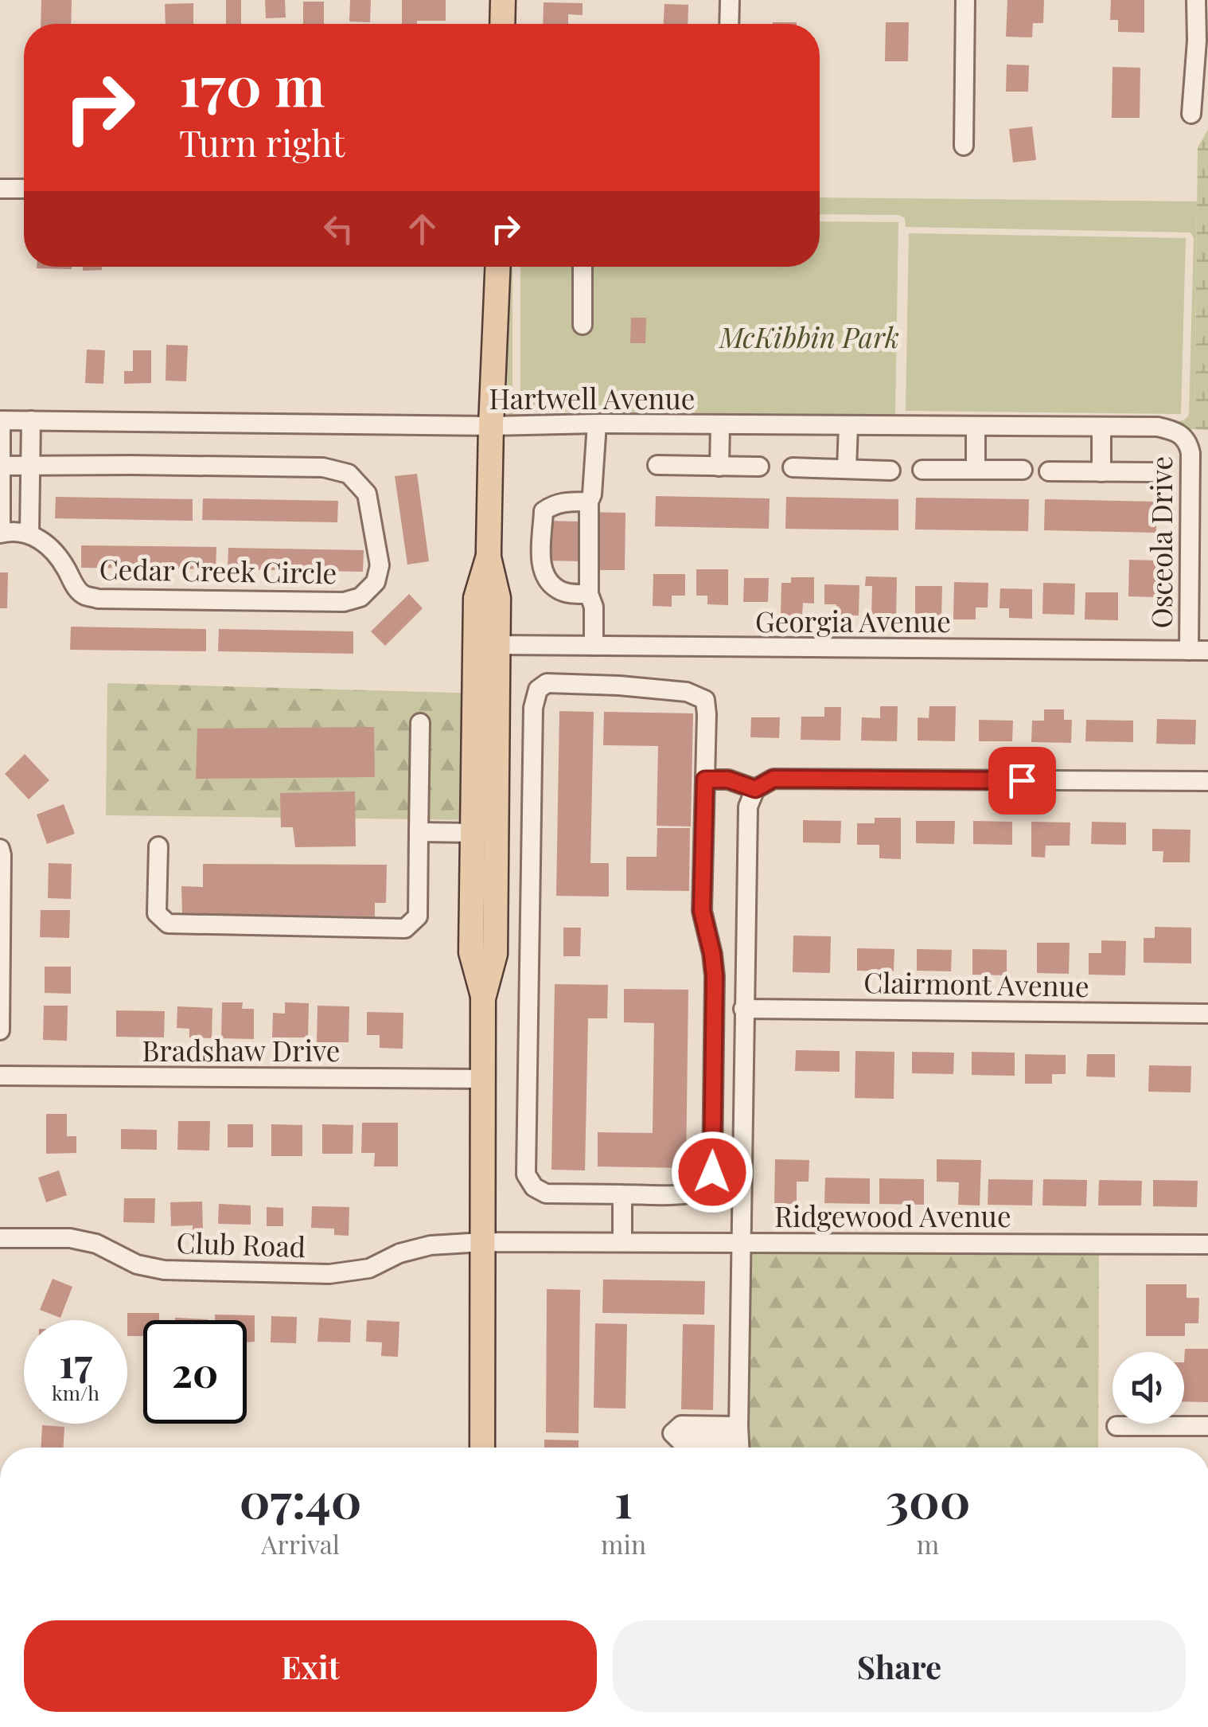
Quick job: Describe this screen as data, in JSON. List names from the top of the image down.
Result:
{
  "streets": {
    "street": [
      "Hartwell Avenue",
      "Osceola Drive",
      "Cedar Creek Circle",
      "Georgia Avenue",
      "Clairmont Avenue",
      "Bradshaw Drive",
      "Ridgewood Avenue",
      "Club Road"
    ]
  },
  "crossings": [
    ["Hartwell Avenue", "Osceola Drive"],
    ["Osceola Drive", "Georgia Avenue"],
    ["Ridgewood Avenue", "Club Road"]
  ],
  "parks": ["McKibbin Park"],
  "page": {
    "turn": ["170 m", "Turn right"],
    "speed": "17 km/h",
    "limit": "20",
    "eta": [
      "07:40",
      "Arrival",
      "1",
      "min",
      "300",
      "m"
    ],
    "buttons": ["Exit", "Share"]
  }
}
